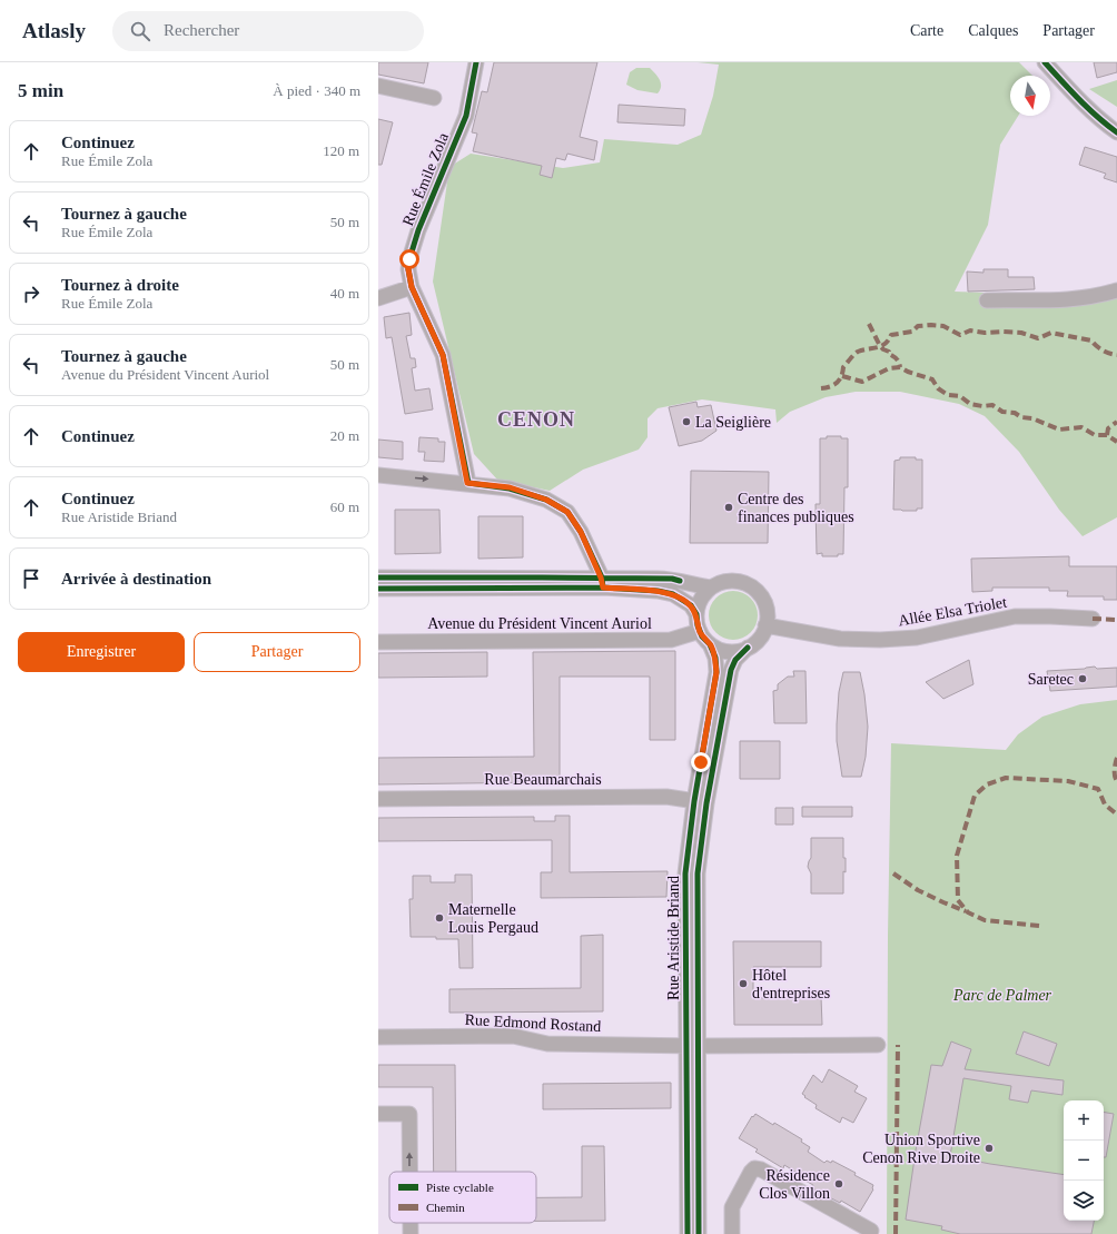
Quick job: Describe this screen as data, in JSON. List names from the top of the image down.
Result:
{
  "streets": {
    "street": [
      "Rue Émile Zola",
      "Allée Elsa Triolet",
      "Avenue du Président Vincent Auriol",
      "Rue Beaumarchais",
      "Rue Aristide Briand",
      "Rue Edmond Rostand"
    ]
  },
  "crossings": [
    ["Allée Elsa Triolet", "Avenue du Président Vincent Auriol"],
    ["Allée Elsa Triolet", "Rue Aristide Briand"],
    ["Avenue du Président Vincent Auriol", "Rue Aristide Briand"],
    ["Rue Beaumarchais", "Rue Aristide Briand"],
    ["Rue Aristide Briand", "Rue Edmond Rostand"]
  ],
  "districts": ["CENON"],
  "parks": ["Parc de Palmer"],
  "places": [
    "La Seiglière",
    "Centre des finances publiques",
    "Saretec",
    "Maternelle Louis Pergaud",
    "Hôtel d'entreprises",
    "Union Sportive Cenon Rive Droite",
    "Résidence Clos Villon"
  ],
  "legend": ["Piste cyclable", "Chemin"],
  "north": "bottom",
  "page": {
    "header": "Atlasly",
    "search": "Rechercher",
    "nav": ["Carte", "Calques", "Partager"],
    "heading": ["5 min", "À pied · 340 m"],
    "list": [
      ["Continuez", "Rue Émile Zola", "120 m"],
      ["Tournez à gauche", "Rue Émile Zola", "50 m"],
      ["Tournez à droite", "Rue Émile Zola", "40 m"],
      ["Tournez à gauche", "Avenue du Président Vincent Auriol", "50 m"],
      ["Continuez", "20 m"],
      ["Continuez", "Rue Aristide Briand", "60 m"],
      "Arrivée à destination"
    ],
    "buttons": ["Enregistrer", "Partager"],
    "map_buttons": ["+", "−"]
  }
}
